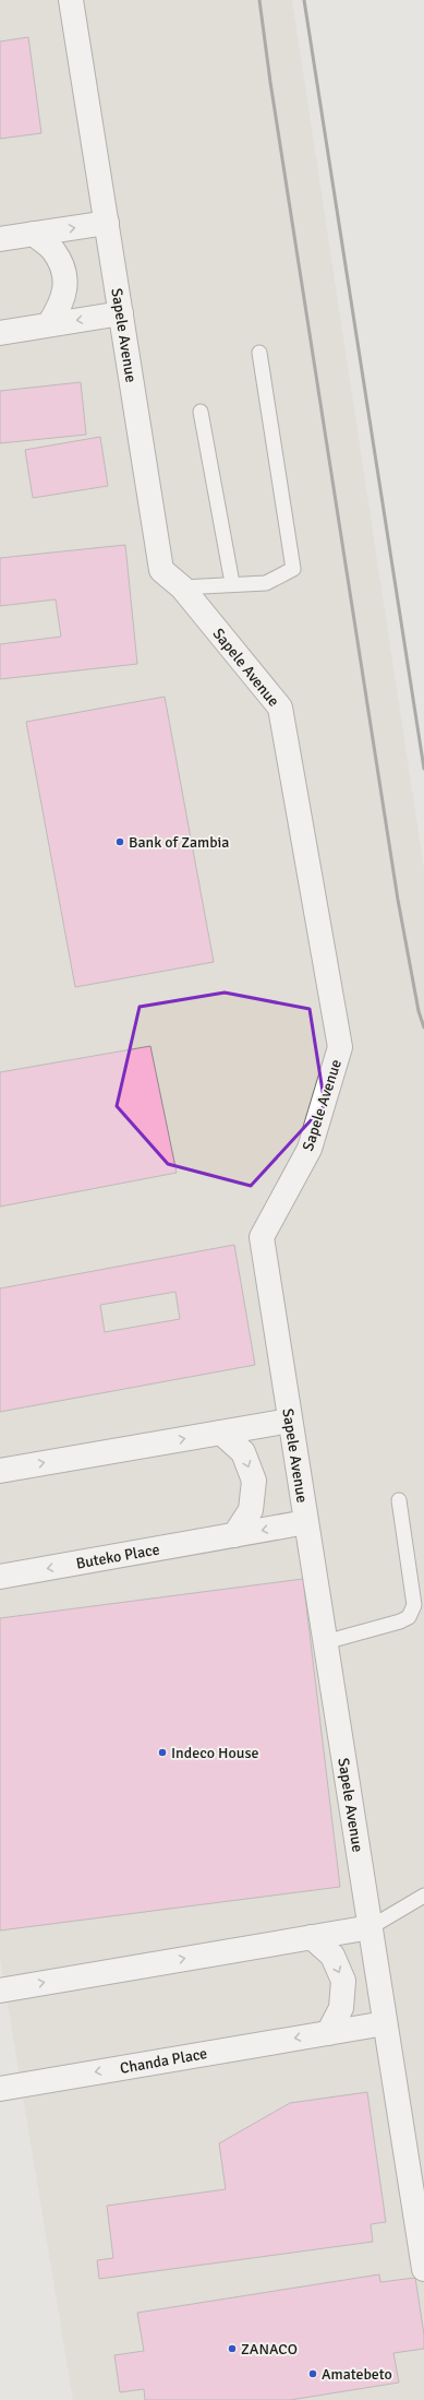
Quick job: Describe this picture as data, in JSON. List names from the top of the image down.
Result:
{
  "streets": {
    "street": ["Sapele Avenue", "Buteko Place", "Chanda Place"]
  },
  "crossings": [
    ["Sapele Avenue", "Buteko Place"],
    ["Sapele Avenue", "Chanda Place"]
  ],
  "places": [
    "Bank of Zambia",
    "Indeco House",
    "ZANACO",
    "Amatebeto"
  ]
}
